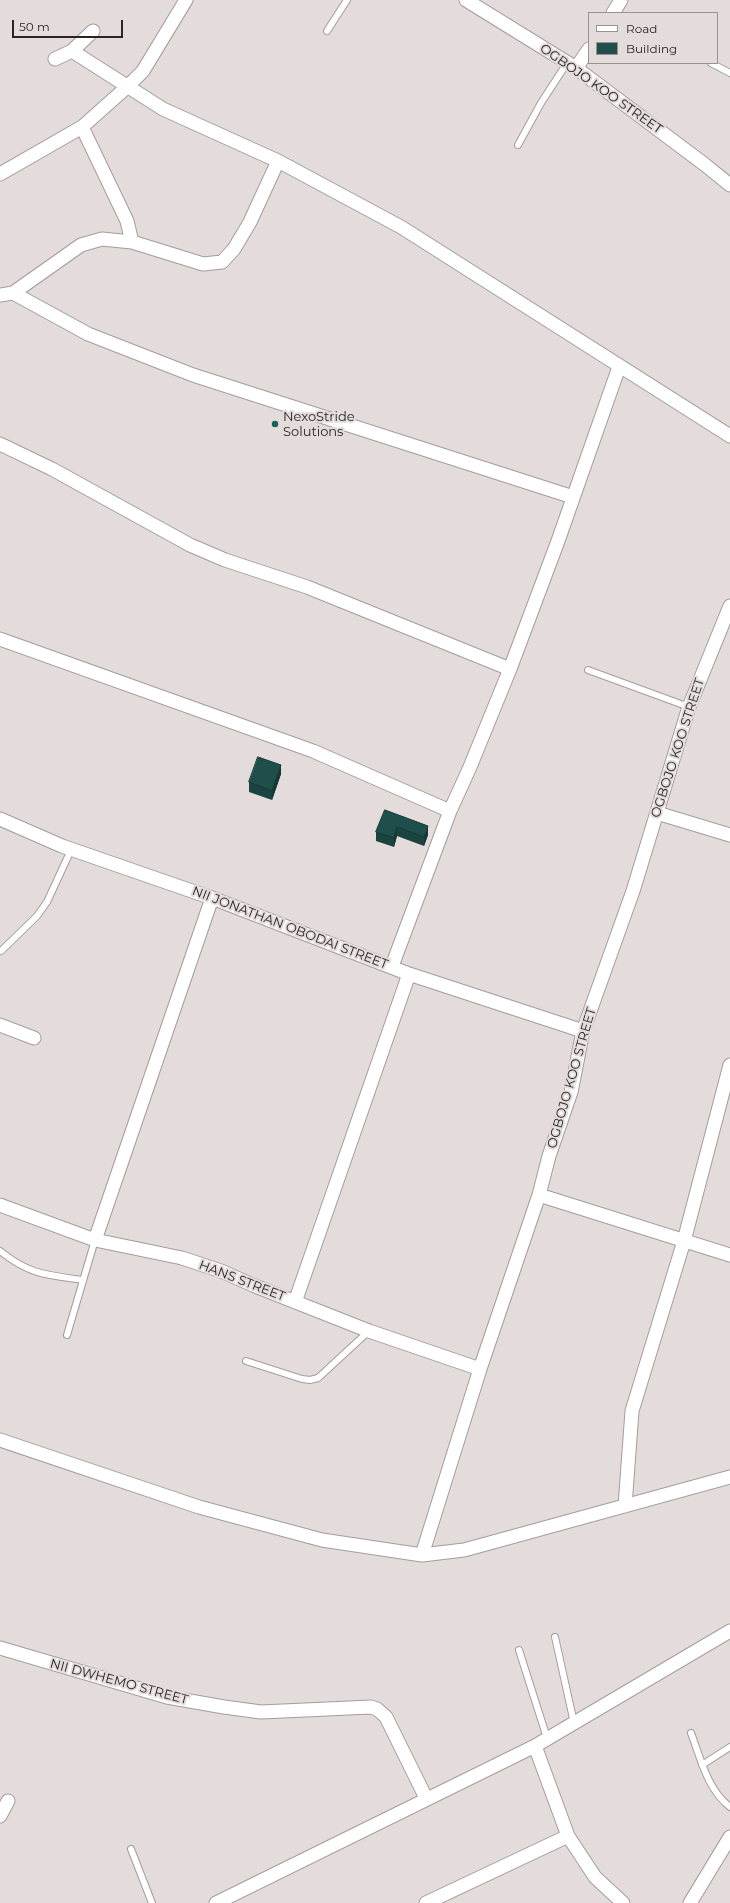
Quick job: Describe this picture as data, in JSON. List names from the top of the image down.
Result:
{
  "streets": {
    "street": [
      "OGBOJO KOO STREET",
      "NII JONATHAN OBODAI STREET",
      "HANS STREET",
      "NII DWHEMO STREET"
    ]
  },
  "crossings": [
    ["OGBOJO KOO STREET", "NII JONATHAN OBODAI STREET"],
    ["OGBOJO KOO STREET", "HANS STREET"]
  ],
  "places": ["NexoStride Solutions"],
  "legend": ["Road", "Building"],
  "scale_bar": "50 m"
}
